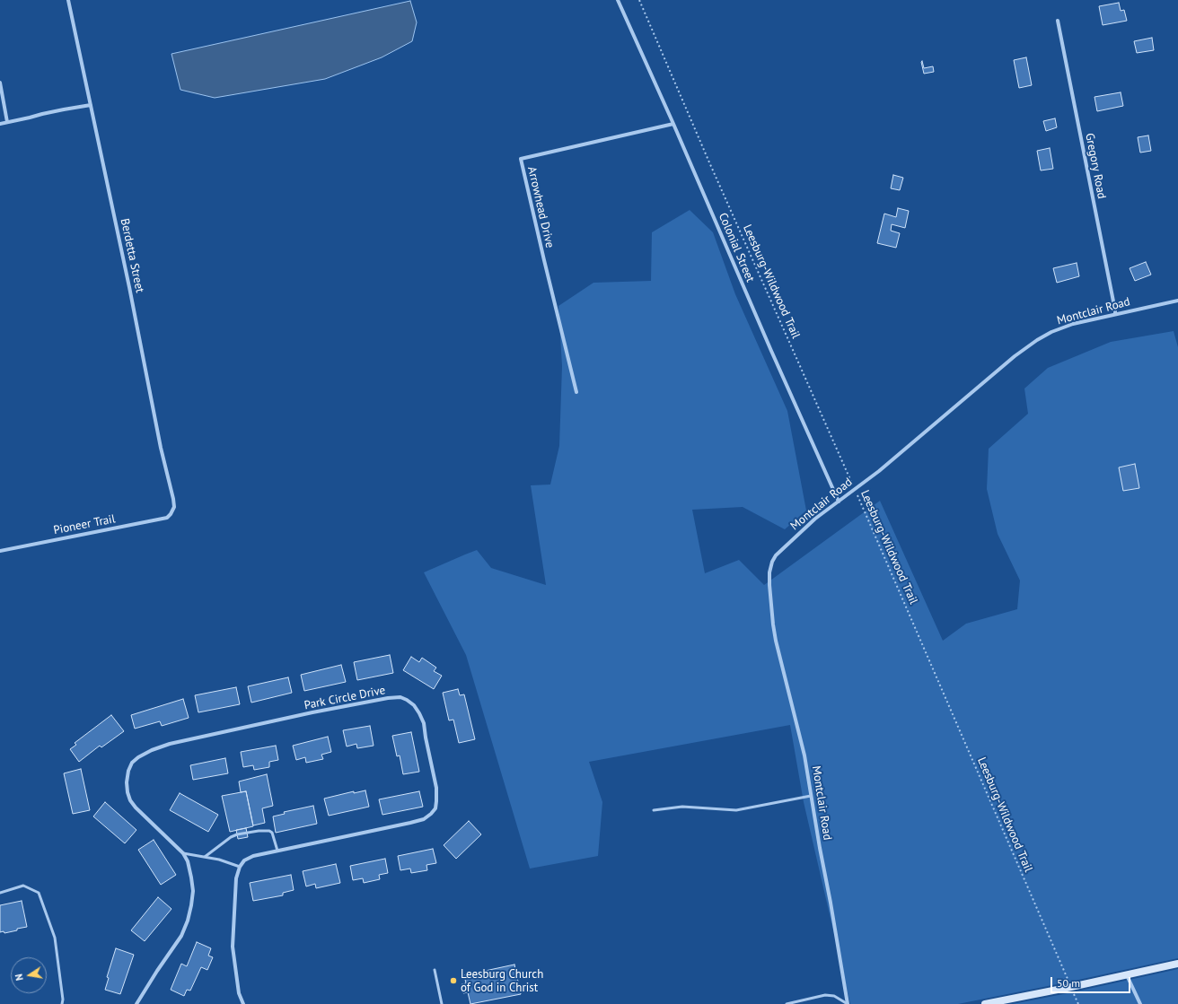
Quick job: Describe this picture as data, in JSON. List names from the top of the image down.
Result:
{
  "streets": {
    "street": [
      "Gregory Road",
      "Arrowhead Drive",
      "Colonial Street",
      "Berdetta Street",
      "Montclair Road",
      "Pioneer Trail",
      "Park Circle Drive"
    ],
    "path": ["Leesburg-Wildwood Trail"]
  },
  "crossings": [
    ["Gregory Road", "Montclair Road"],
    ["Arrowhead Drive", "Colonial Street"],
    ["Colonial Street", "Montclair Road"],
    ["Berdetta Street", "Pioneer Trail"],
    ["Leesburg-Wildwood Trail", "Montclair Road"]
  ],
  "places": ["Leesburg Church of God in Christ"],
  "scale_bar": "50 m",
  "north": "left"
}
